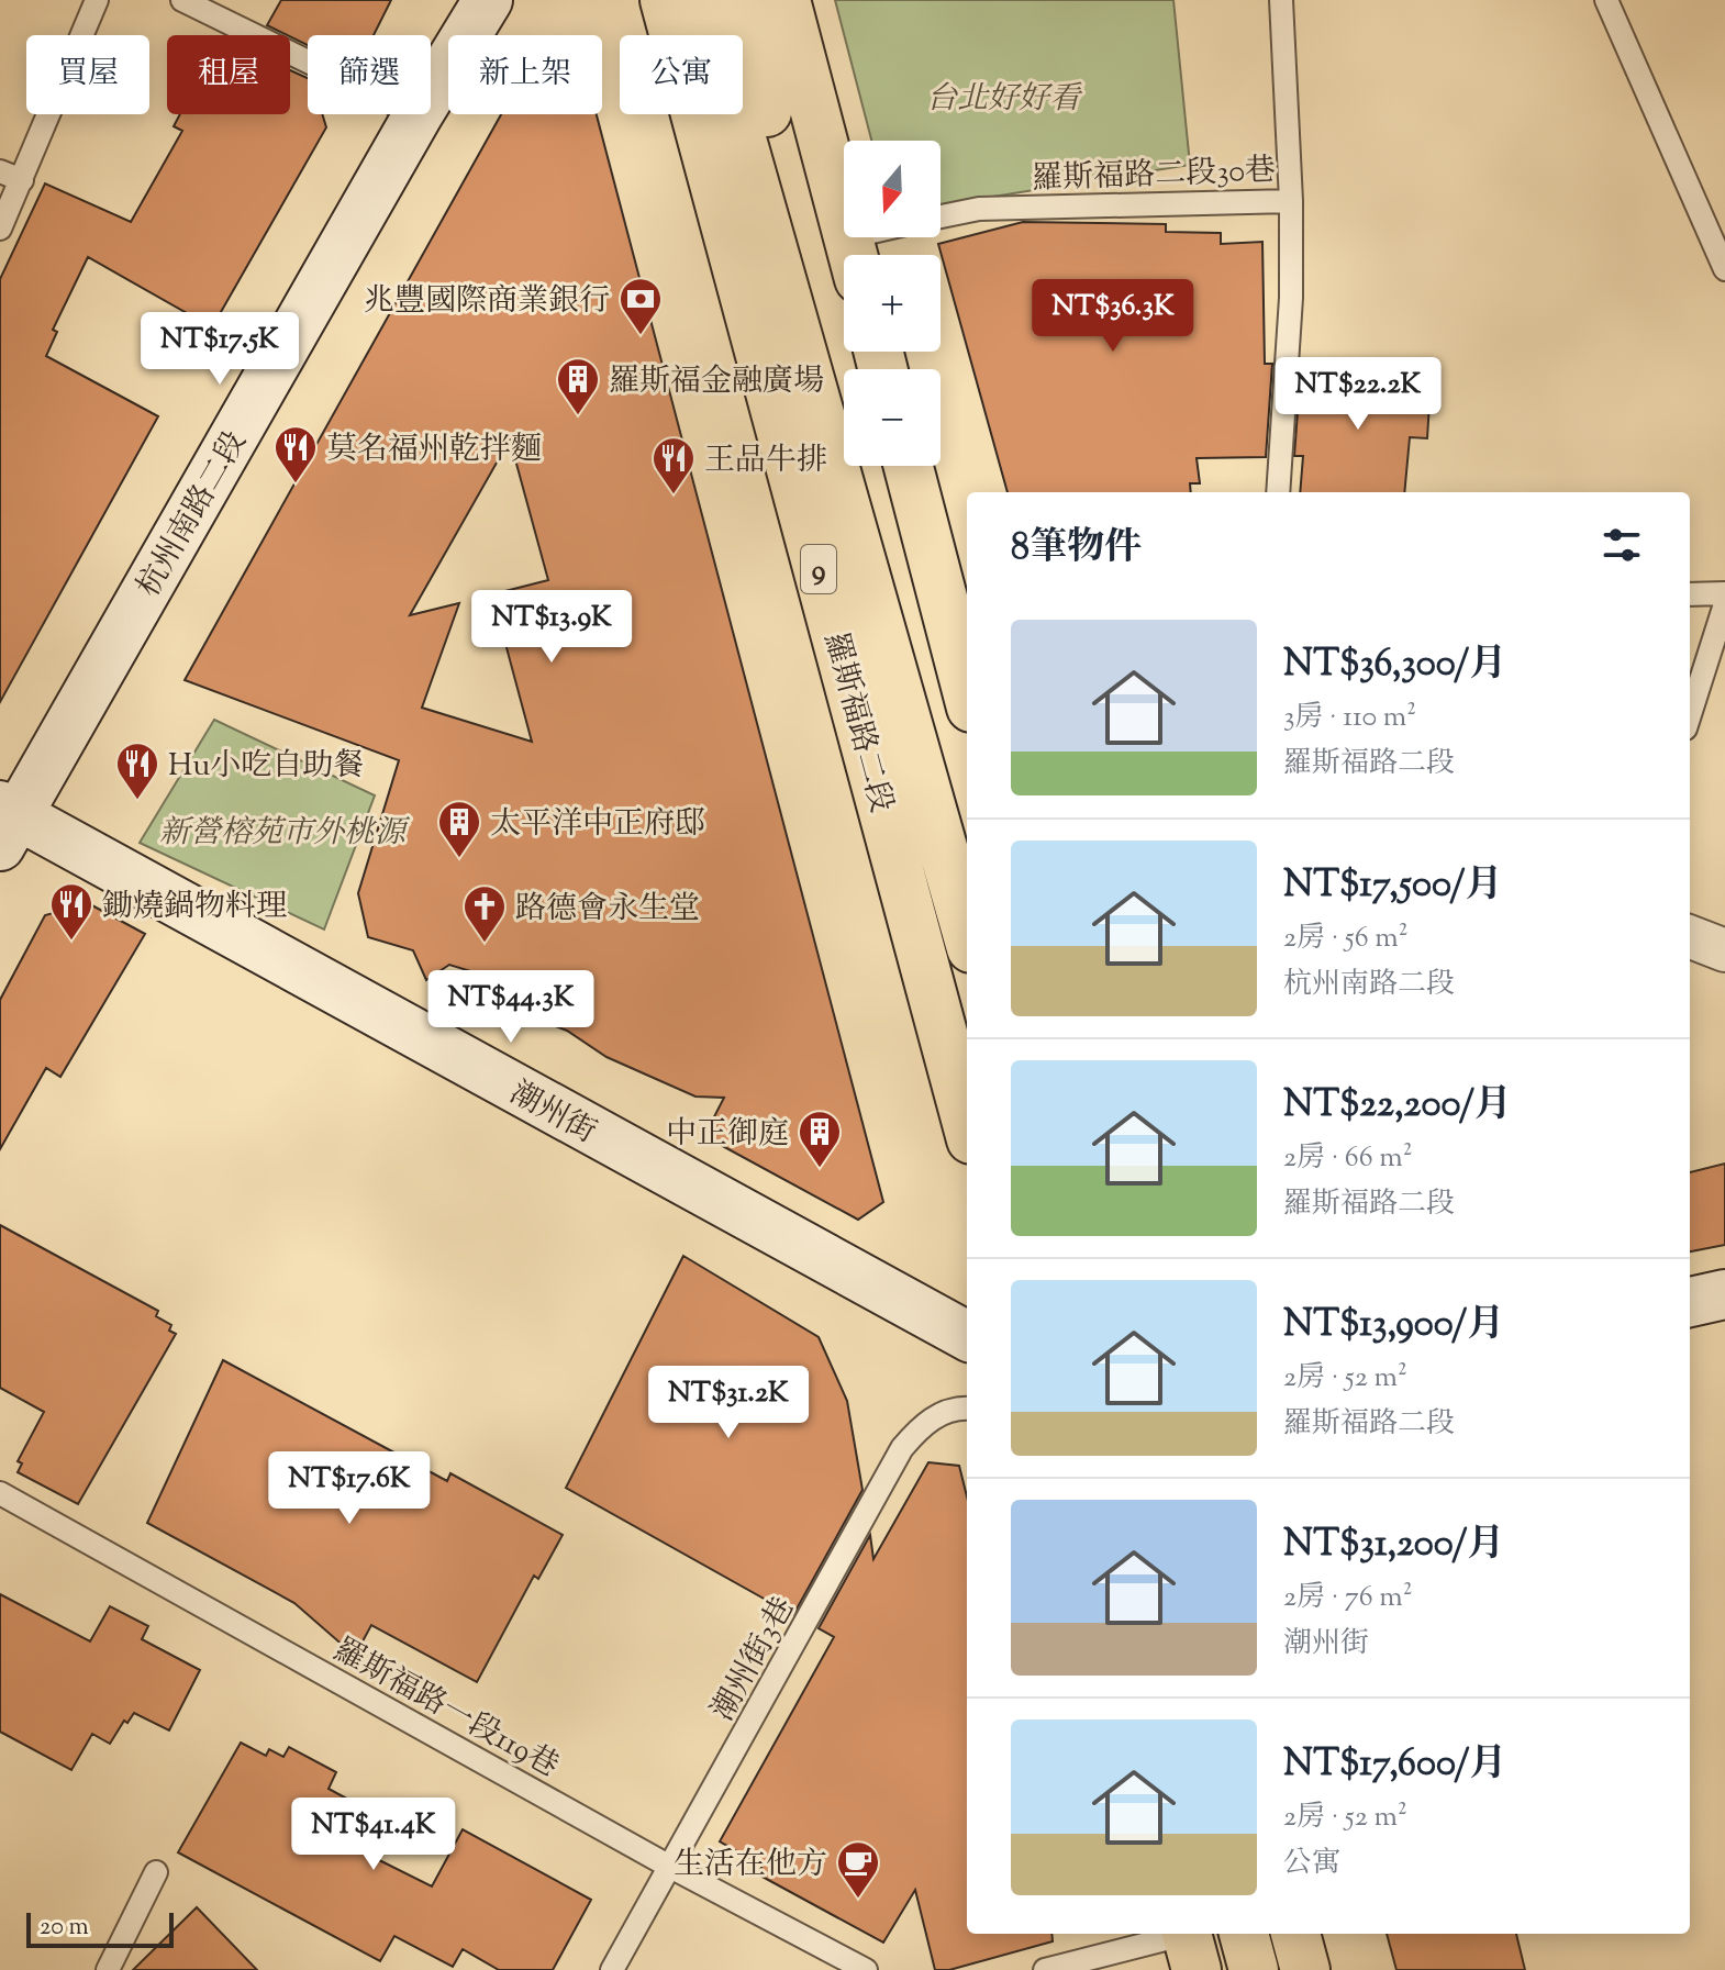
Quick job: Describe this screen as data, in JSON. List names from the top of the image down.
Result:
{
  "streets": {
    "main road": ["9", "羅斯福路二段"],
    "street": ["杭州南路二段", "潮州街"],
    "lane": ["羅斯福路二段30巷", "潮州街3巷", "羅斯福路一段119巷"]
  },
  "crossings": [
    ["杭州南路二段", "潮州街"],
    ["潮州街3巷", "羅斯福路一段119巷"]
  ],
  "parks": ["台北好好看", "新營榕苑市外桃源"],
  "places": {
    "bank": ["兆豐國際商業銀行"],
    "building": ["羅斯福金融廣場", "太平洋中正府邸", "中正御庭"],
    "restaurant": [
      "莫名福州乾拌麵",
      "王品牛排",
      "Hu小吃自助餐",
      "鋤燒鍋物料理"
    ],
    "church": ["路德會永生堂"],
    "cafe": ["生活在他方"]
  },
  "scale_bar": "20 m",
  "north": "bottom",
  "page": {
    "chip": [
      "買屋",
      "租屋",
      "篩選",
      "新上架",
      "公寓"
    ],
    "map_buttons": ["+", "−"],
    "price": [
      "NT$36.3K",
      "NT$17.5K",
      "NT$22.2K",
      "NT$13.9K",
      "NT$44.3K",
      "NT$31.2K",
      "NT$17.6K",
      "NT$41.4K"
    ],
    "heading": "8筆物件",
    "list": [
      {
        "name": "NT$36,300/月",
        "note": "3房 · 110 m² · 羅斯福路二段"
      },
      {
        "name": "NT$17,500/月",
        "note": "2房 · 56 m² · 杭州南路二段"
      },
      {
        "name": "NT$22,200/月",
        "note": "2房 · 66 m² · 羅斯福路二段"
      },
      {
        "name": "NT$13,900/月",
        "note": "2房 · 52 m² · 羅斯福路二段"
      },
      {
        "name": "NT$31,200/月",
        "note": "2房 · 76 m² · 潮州街"
      },
      {
        "name": "NT$17,600/月",
        "note": "2房 · 52 m² · 公寓"
      }
    ],
    "scale": "20 m"
  }
}
